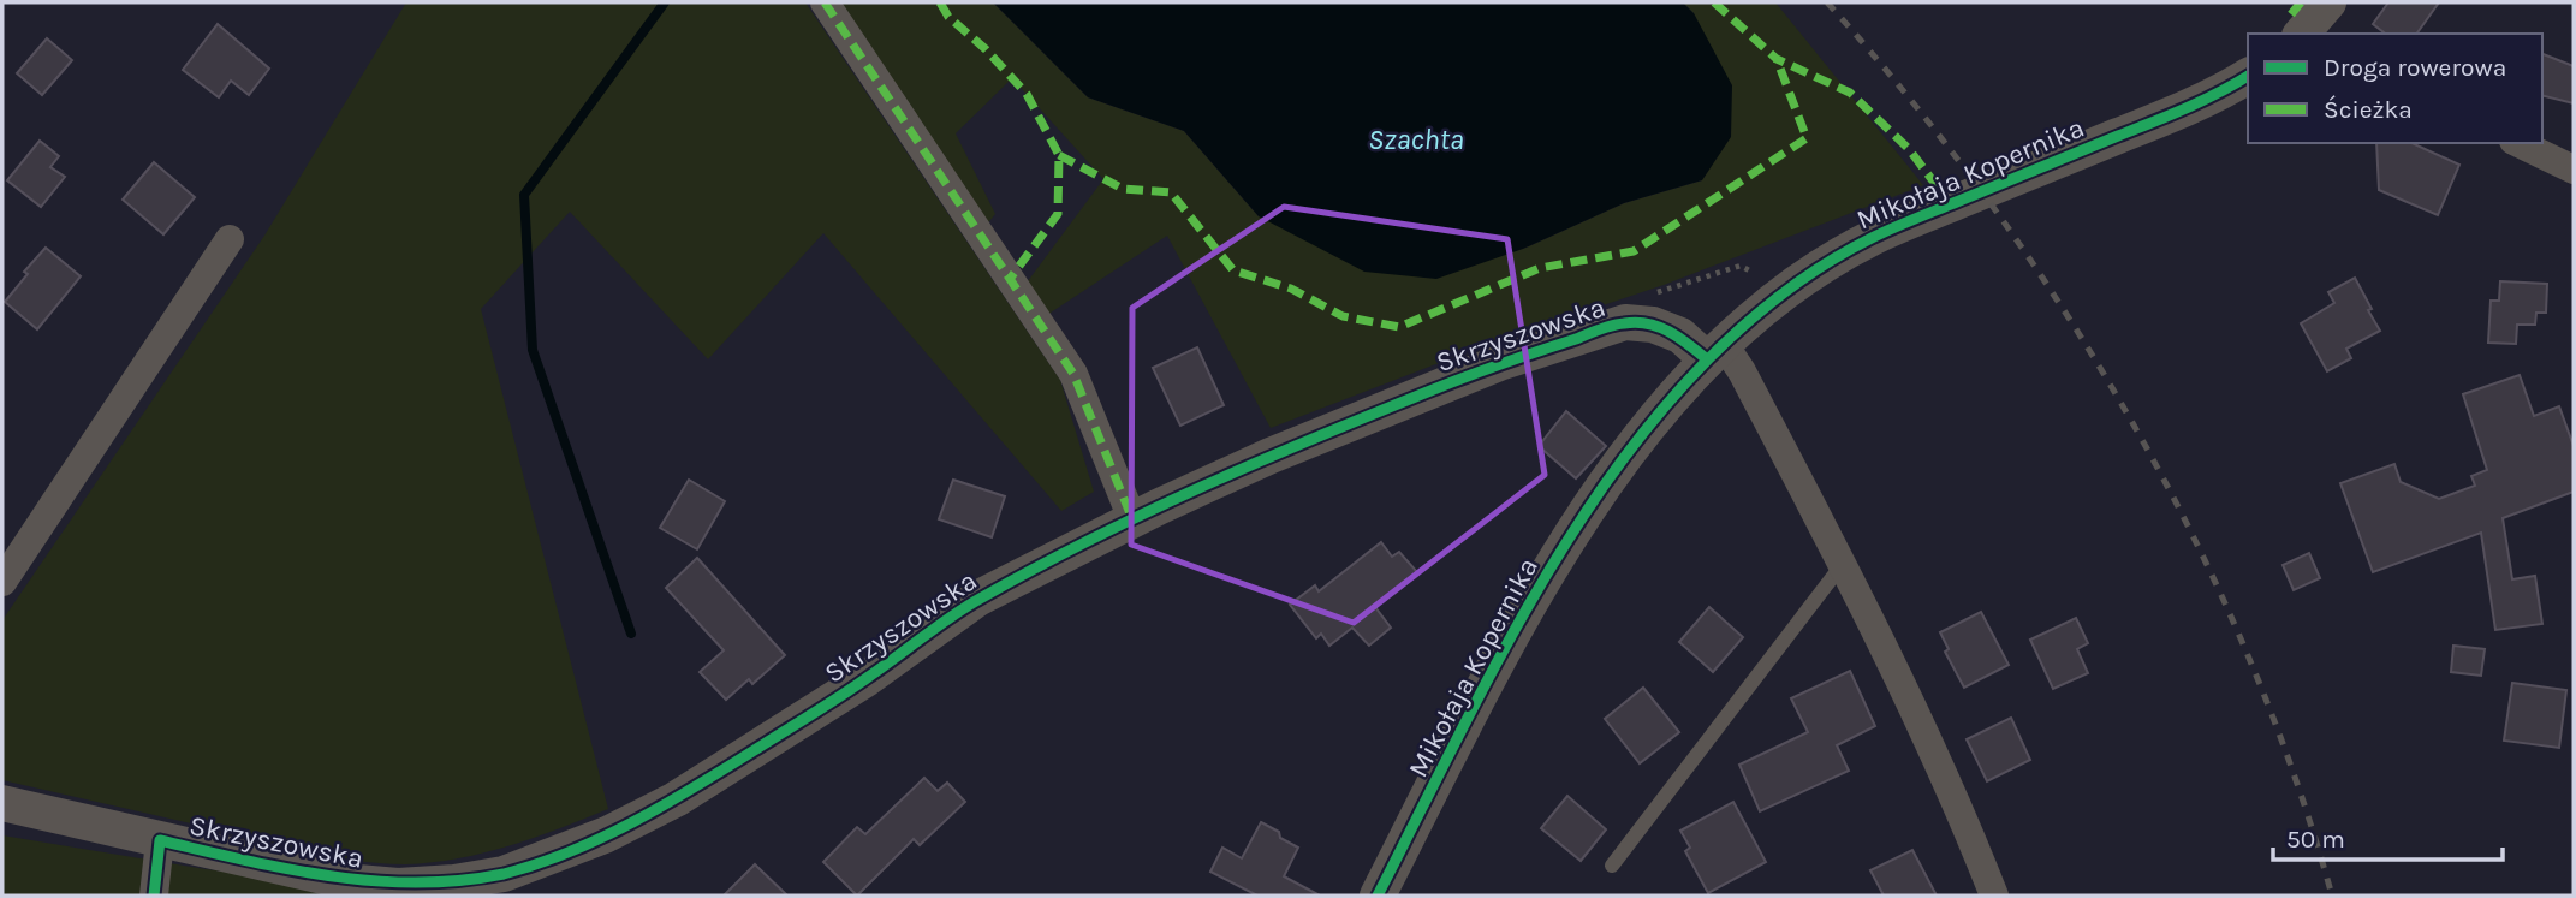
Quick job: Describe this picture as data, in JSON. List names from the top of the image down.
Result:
{
  "streets": {
    "street": ["Mikołaja Kopernika", "Skrzyszowska"]
  },
  "crossings": [
    ["Mikołaja Kopernika", "Skrzyszowska"]
  ],
  "water": ["Szachta"],
  "legend": ["Droga rowerowa", "Ścieżka"],
  "scale_bar": "50 m"
}
